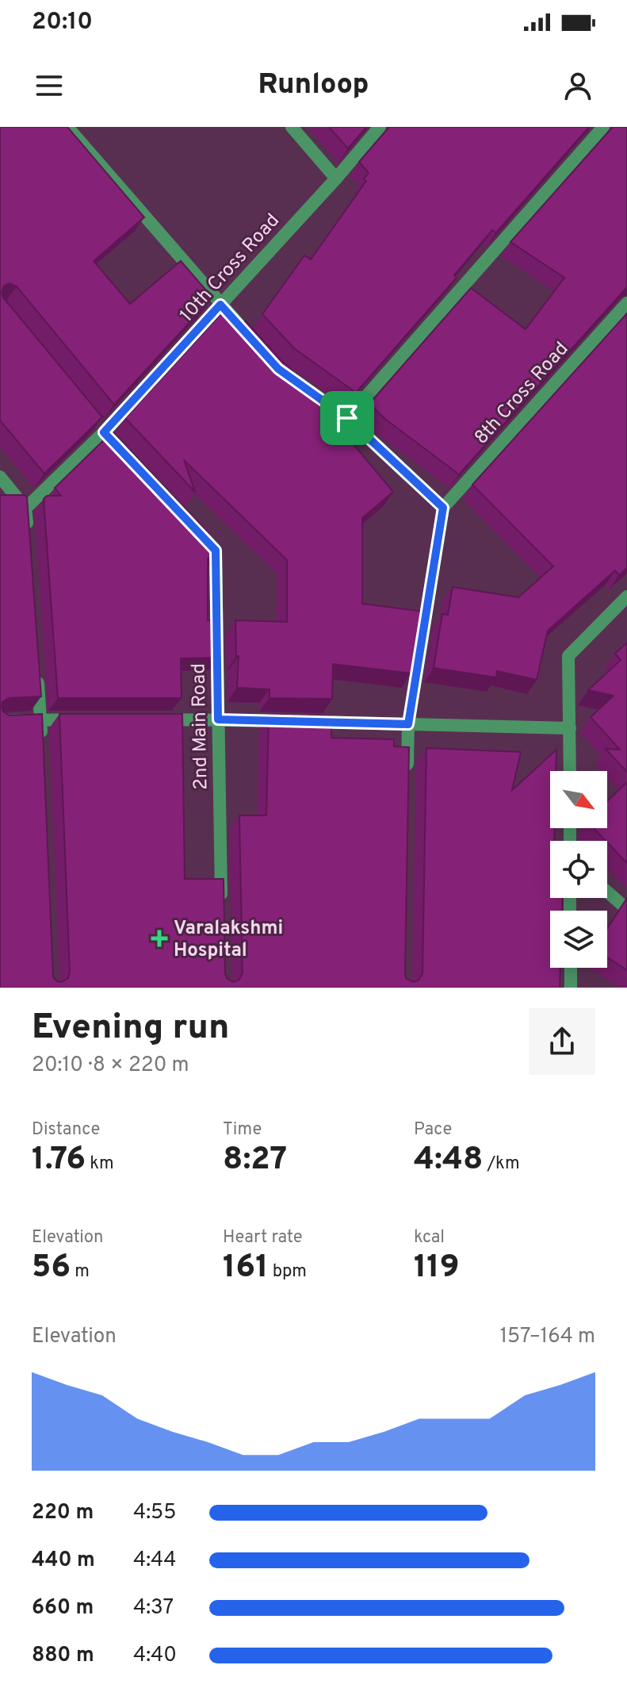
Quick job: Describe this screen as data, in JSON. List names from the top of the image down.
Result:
{
  "streets": {
    "street": ["10th Cross Road", "8th Cross Road", "2nd Main Road"]
  },
  "places": {
    "health": ["Varalakshmi Hospital"]
  },
  "north": "bottom right",
  "page": {
    "status": "20:10",
    "header": "Runloop",
    "heading": ["Evening run", "20:10 · 8 × 220 m"],
    "stats": [
      ["Distance", "1.76 km"],
      ["Time", "8:27"],
      ["Pace", "4:48 /km"],
      ["Elevation", "56 m"],
      ["Heart rate", "161 bpm"],
      ["kcal", "119"]
    ],
    "chart": ["Elevation", "157–164 m"],
    "list": [
      {
        "name": "220 m",
        "note": "4:55"
      },
      {
        "name": "440 m",
        "note": "4:44"
      },
      {
        "name": "660 m",
        "note": "4:37"
      },
      {
        "name": "880 m",
        "note": "4:40"
      }
    ]
  }
}
